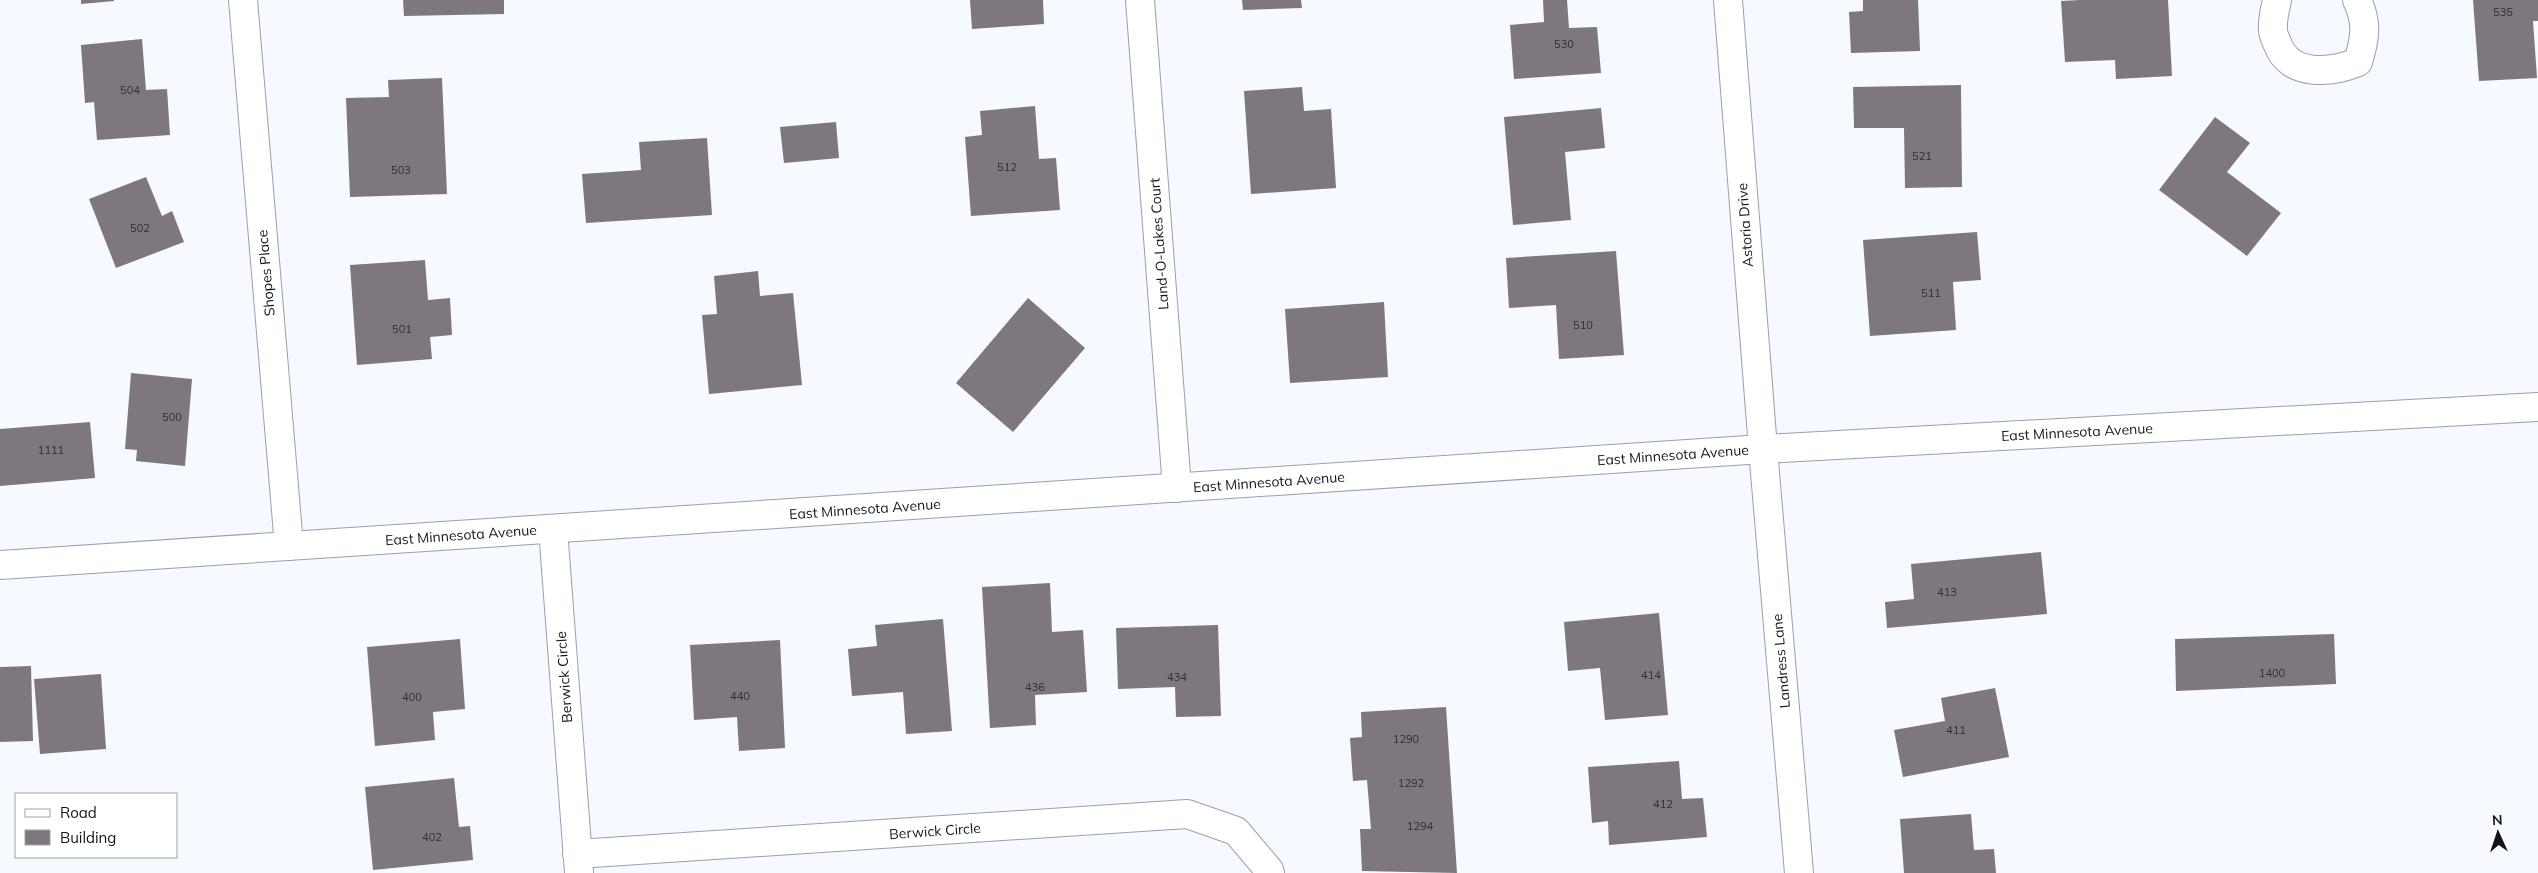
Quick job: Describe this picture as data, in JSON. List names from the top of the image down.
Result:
{
  "streets": {
    "street": [
      "Astoria Drive",
      "Land-O-Lakes Court",
      "Shopes Place",
      "East Minnesota Avenue",
      "Landress Lane",
      "Berwick Circle"
    ]
  },
  "crossings": [
    ["Astoria Drive", "East Minnesota Avenue"],
    ["Astoria Drive", "Landress Lane"],
    ["Land-O-Lakes Court", "East Minnesota Avenue"],
    ["Shopes Place", "East Minnesota Avenue"],
    ["East Minnesota Avenue", "Landress Lane"],
    ["East Minnesota Avenue", "Berwick Circle"]
  ],
  "house_numbers": [
    "535",
    "530",
    "504",
    "521",
    "512",
    "503",
    "502",
    "511",
    "510",
    "501",
    "500",
    "1111",
    "413",
    "1400",
    "414",
    "434",
    "436",
    "440",
    "400",
    "411",
    "1290",
    "1292",
    "412",
    "1294",
    "402"
  ],
  "legend": ["Road", "Building"],
  "north": "top"
}
